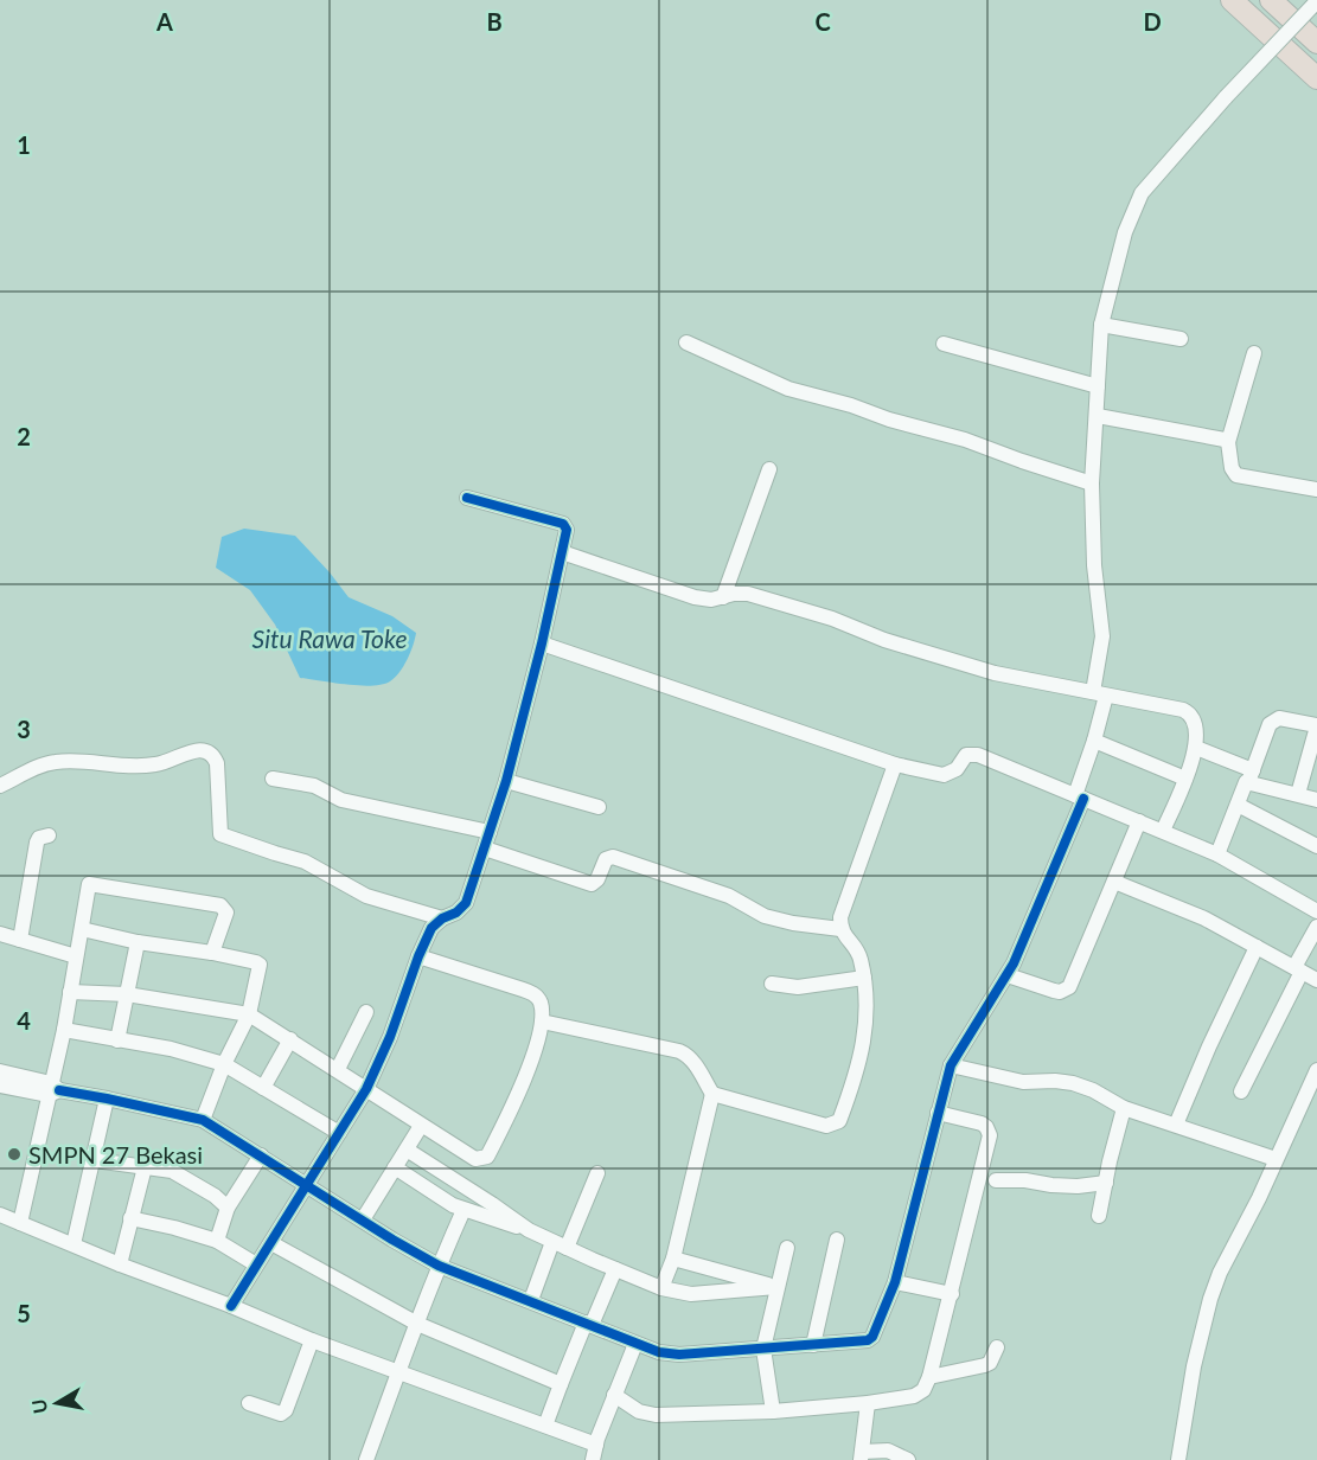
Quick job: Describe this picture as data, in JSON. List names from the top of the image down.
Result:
{
  "water": ["Situ Rawa Toke"],
  "places": ["SMPN 27 Bekasi"],
  "north": "left",
  "grid": {
    "columns": [
      "A",
      "B",
      "C",
      "D"
    ],
    "rows": [
      "1",
      "2",
      "3",
      "4",
      "5"
    ]
  }
}
